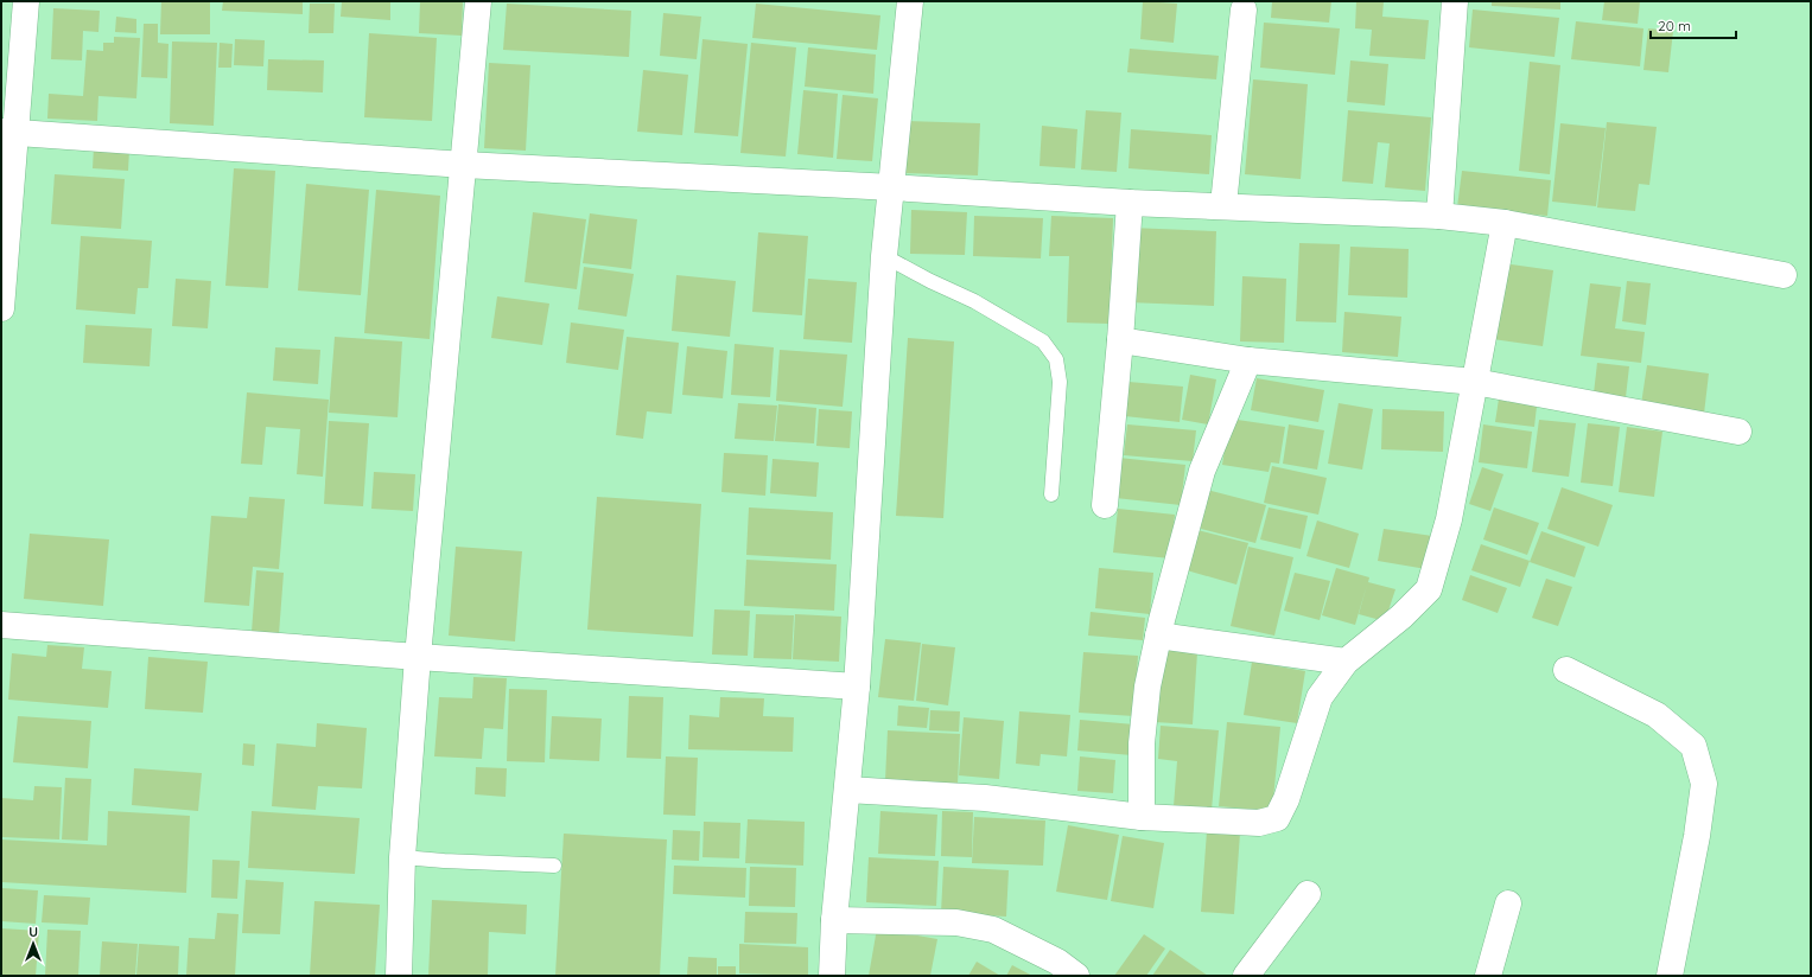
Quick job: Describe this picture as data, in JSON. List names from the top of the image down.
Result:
{
  "scale_bar": "20 m",
  "north": "top"
}
